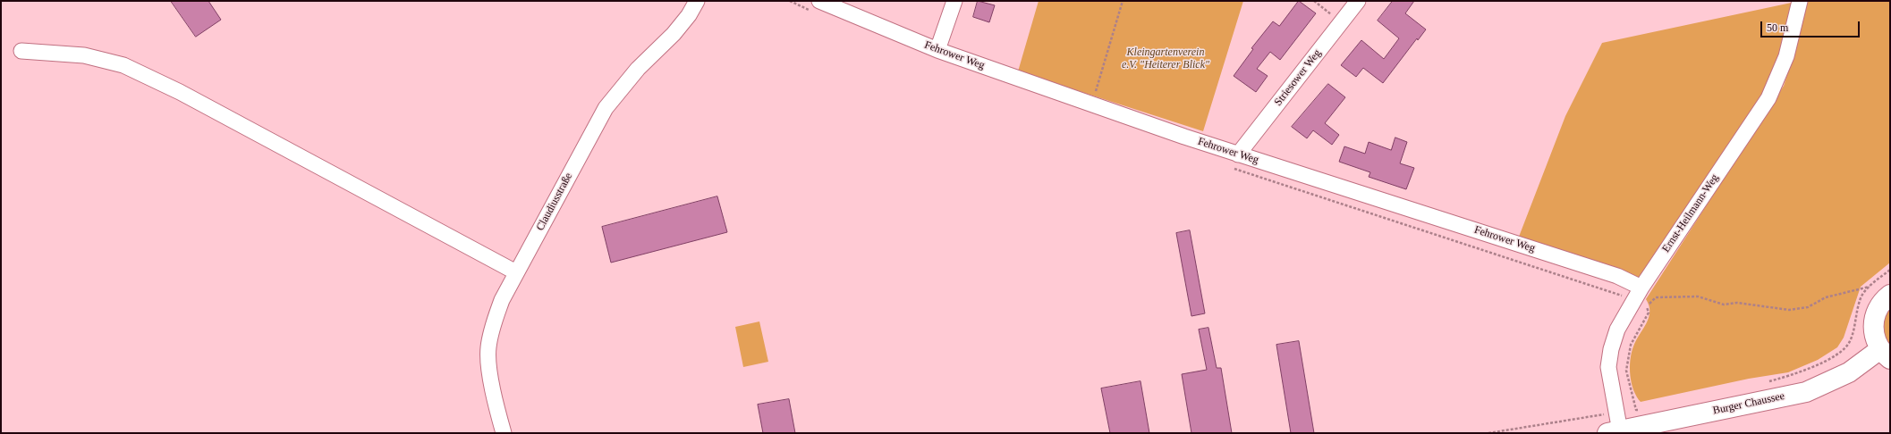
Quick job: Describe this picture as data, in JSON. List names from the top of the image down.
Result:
{
  "streets": {
    "main road": ["Burger Chaussee"],
    "street": [
      "Fehrower Weg",
      "Striesower Weg",
      "Claudiusstraße",
      "Ernst-Heilmann-Weg"
    ]
  },
  "crossings": [
    ["Fehrower Weg", "Striesower Weg"],
    ["Fehrower Weg", "Ernst-Heilmann-Weg"],
    ["Ernst-Heilmann-Weg", "Burger Chaussee"]
  ],
  "parks": ["Kleingartenverein e.V. \"Heiterer Blick\""],
  "scale_bar": "50 m"
}
